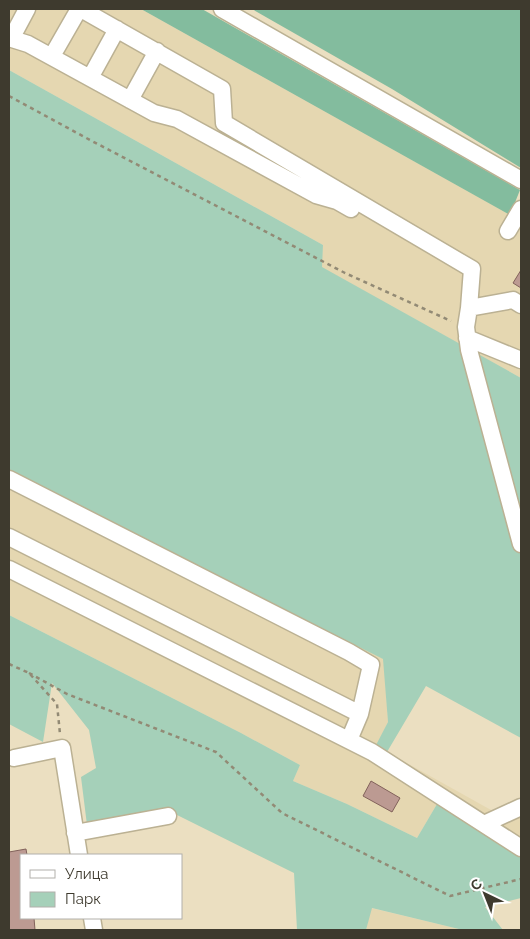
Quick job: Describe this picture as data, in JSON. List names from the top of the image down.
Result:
{
  "legend": ["Улица", "Парк"],
  "north": "top left"
}
